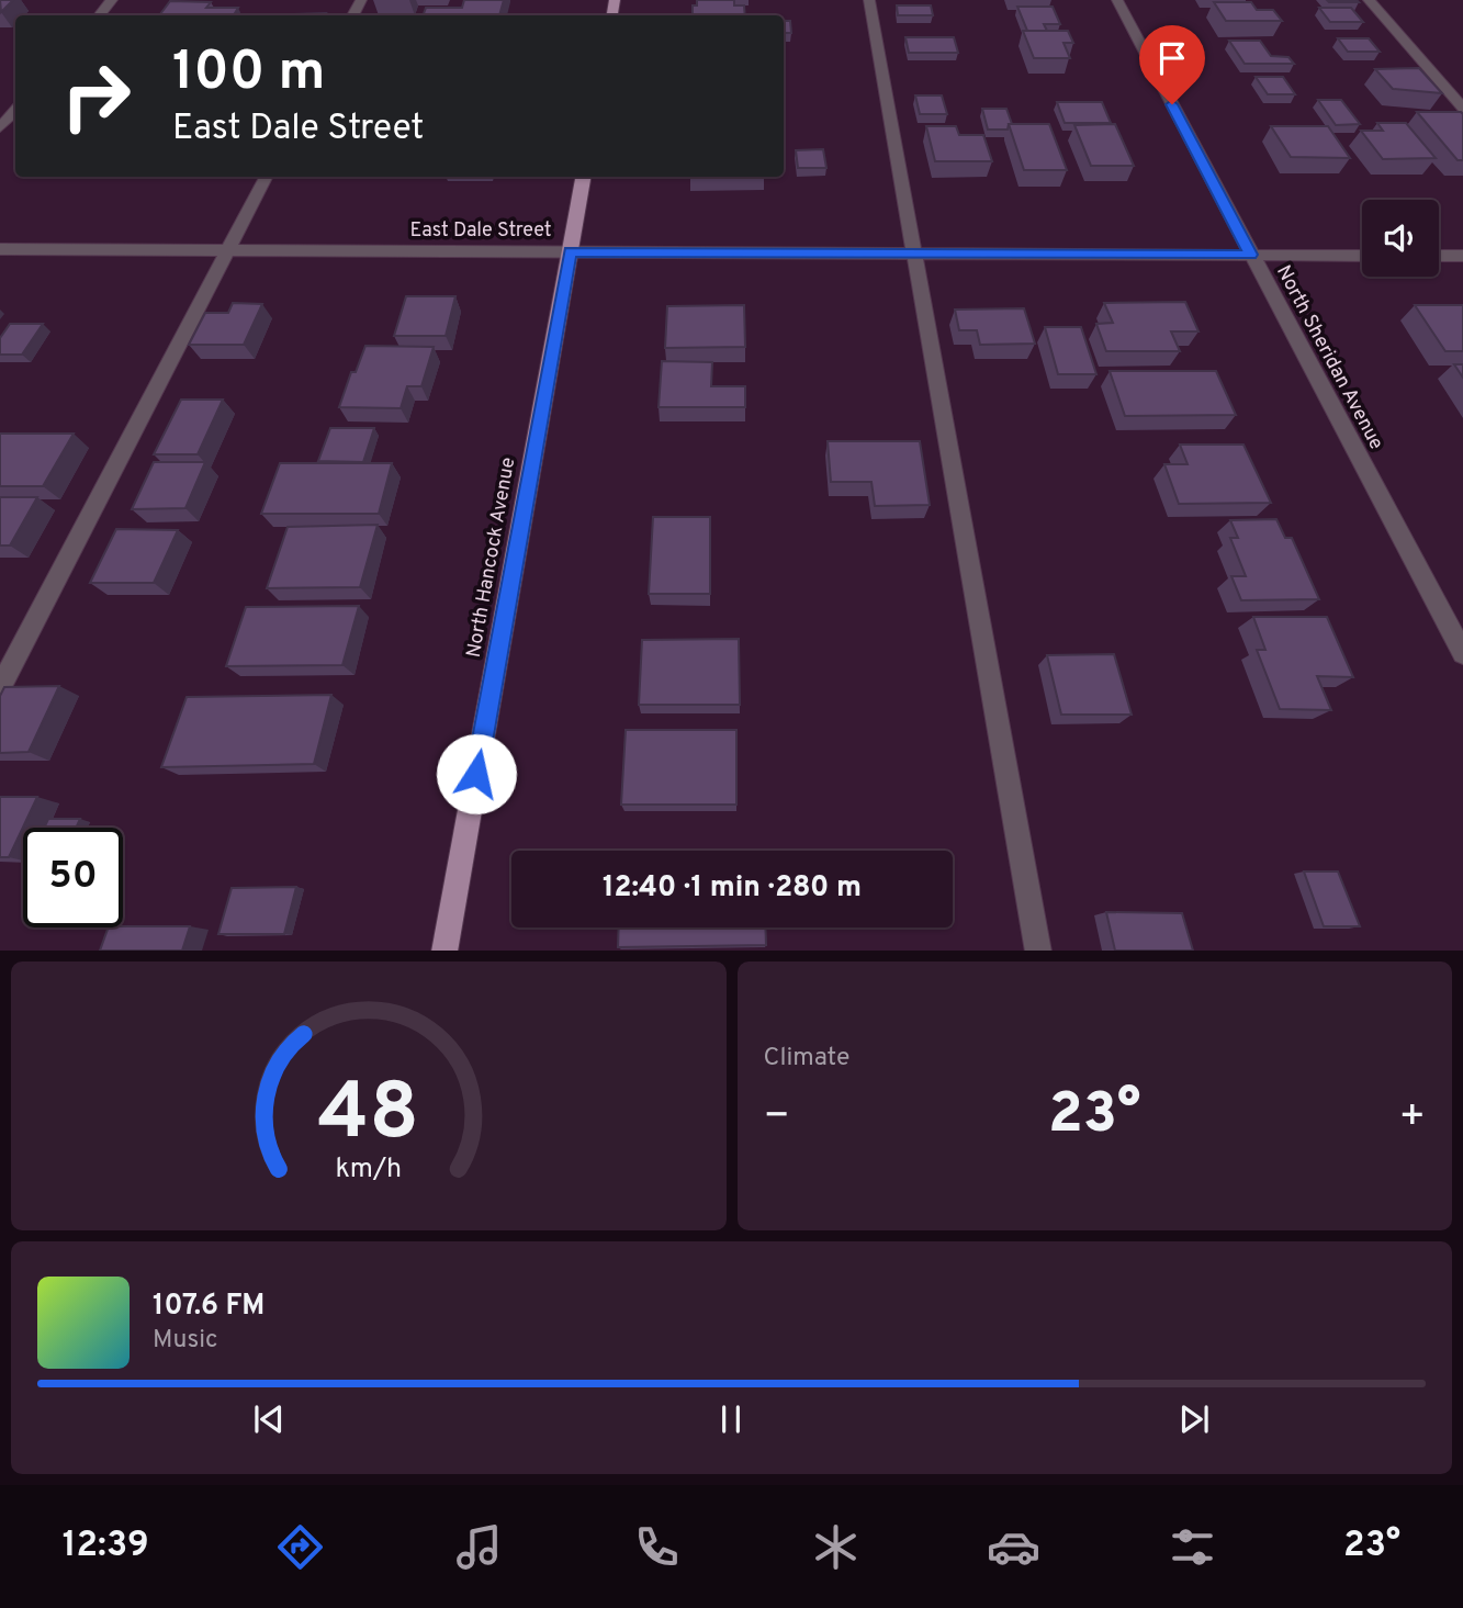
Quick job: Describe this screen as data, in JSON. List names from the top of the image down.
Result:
{
  "streets": {
    "main road": ["North Hancock Avenue"],
    "street": ["East Dale Street", "North Sheridan Avenue"]
  },
  "crossings": [
    ["East Dale Street", "North Sheridan Avenue"],
    ["East Dale Street", "North Hancock Avenue"]
  ],
  "page": {
    "turn": ["100 m", "East Dale Street"],
    "limit": "50",
    "trip": "12:40 · 1 min · 280 m",
    "tile": "Climate",
    "heat": ["−", "23°", "+"],
    "song": ["107.6 FM", "Music"],
    "tabs": ["12:39", "23°"],
    "gauge": ["48", "km/h"]
  }
}
